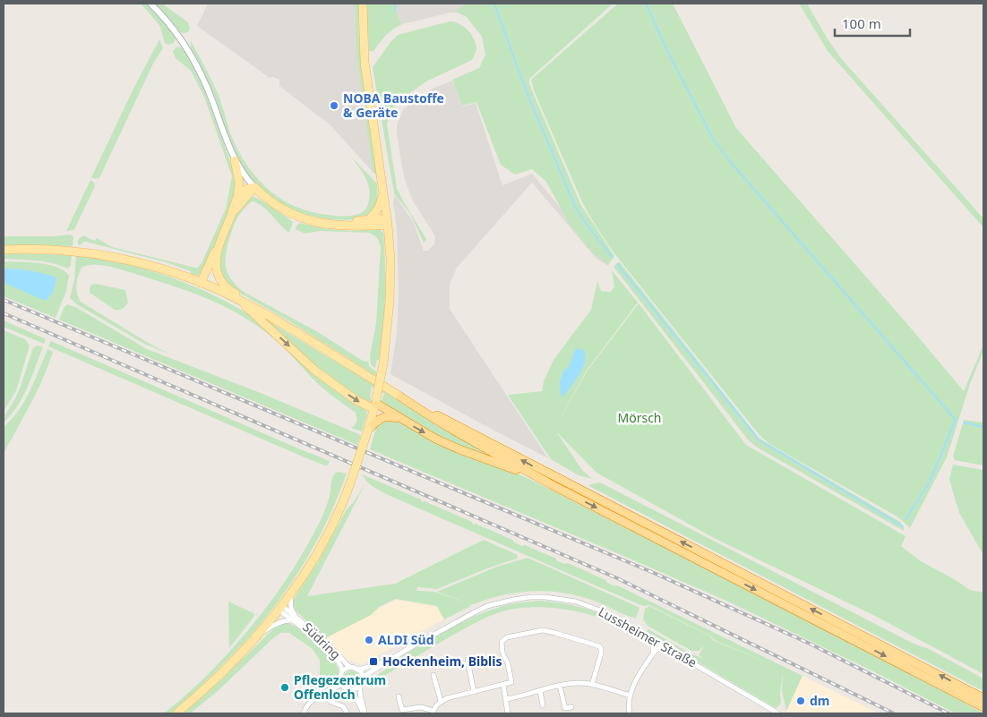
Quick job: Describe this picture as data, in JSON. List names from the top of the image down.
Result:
{
  "streets": {
    "street": ["Lussheimer Straße", "Südring"]
  },
  "crossings": [
    ["Lussheimer Straße", "Südring"]
  ],
  "parks": ["Mörsch"],
  "places": {
    "other": [
      "NOBA Baustoffe & Geräte",
      "ALDI Süd",
      "Pflegezentrum Offenloch",
      "dm"
    ],
    "transit": ["Hockenheim, Biblis"]
  },
  "scale_bar": "100 m"
}
